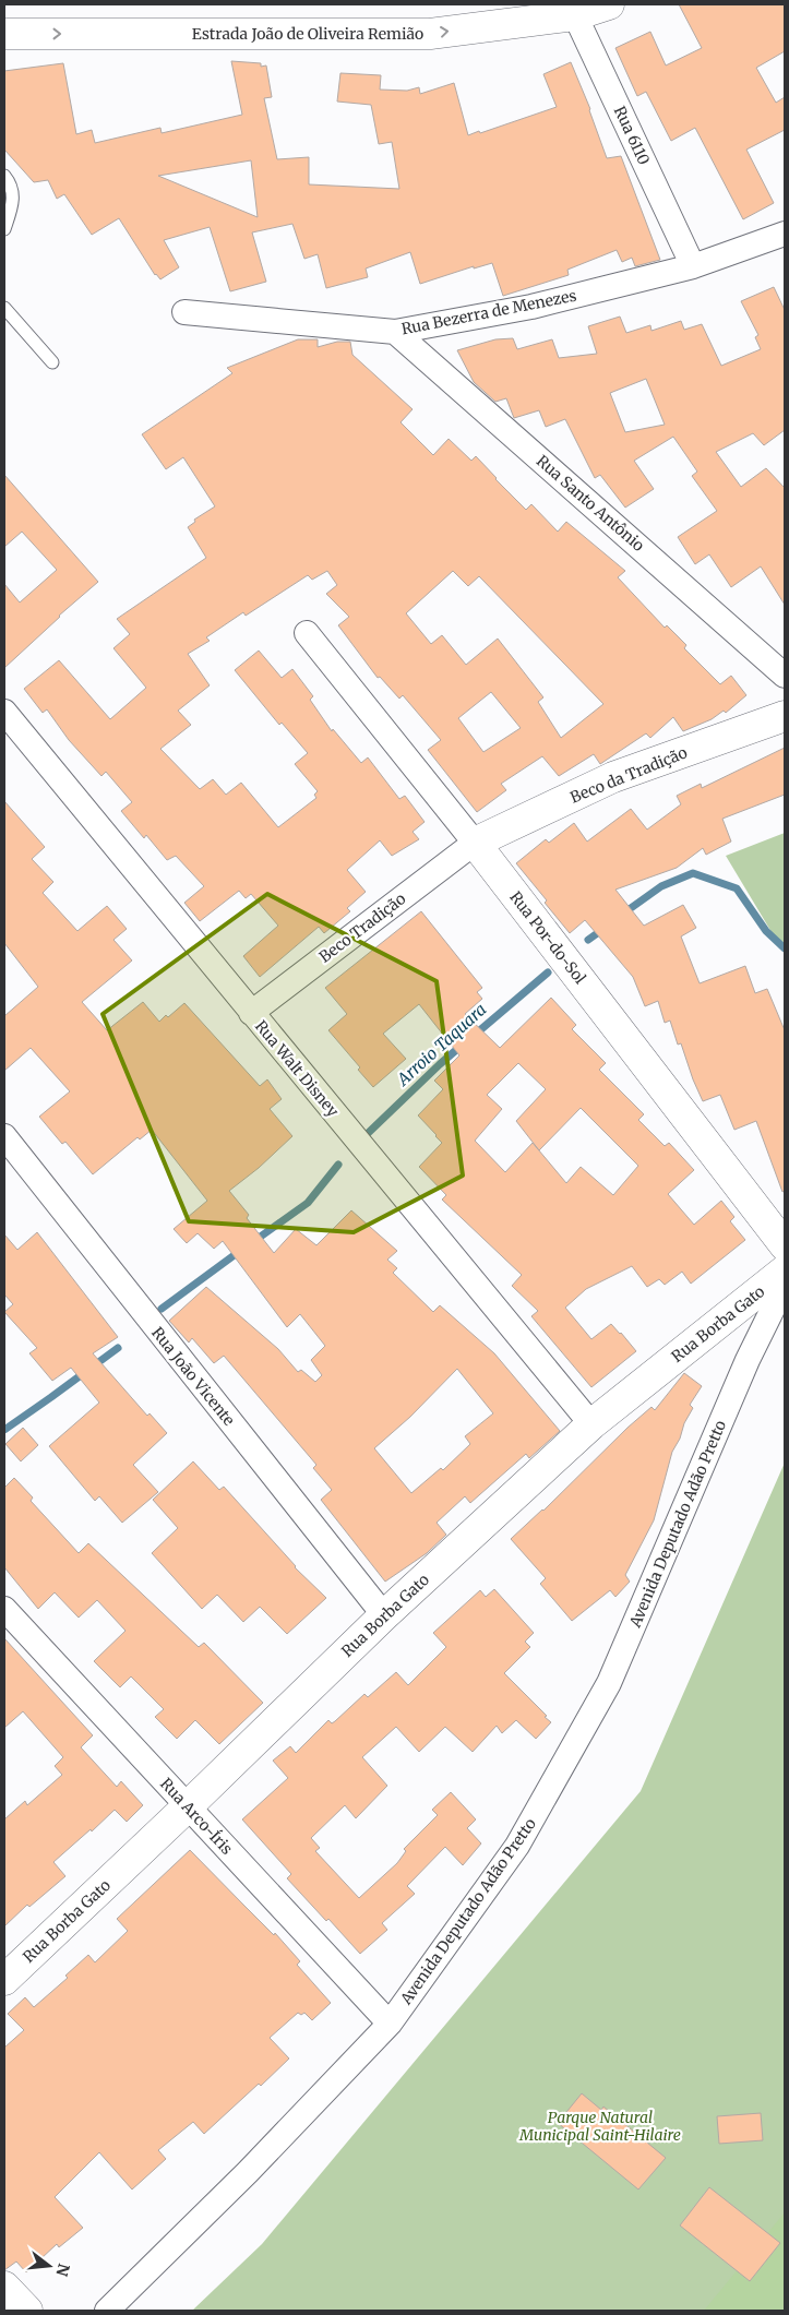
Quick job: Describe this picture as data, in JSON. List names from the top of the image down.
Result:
{
  "streets": {
    "street": [
      "Estrada João de Oliveira Remião",
      "Rua 6110",
      "Rua Bezerra de Menezes",
      "Rua Santo Antônio",
      "Beco da Tradição",
      "Beco Tradição",
      "Rua Por-do-Sol",
      "Rua Walt Disney",
      "Rua Borba Gato",
      "Rua João Vicente",
      "Avenida Deputado Adão Pretto",
      "Rua Arco-Íris"
    ]
  },
  "crossings": [
    ["Estrada João de Oliveira Remião", "Rua 6110"],
    ["Rua 6110", "Rua Bezerra de Menezes"],
    ["Rua Bezerra de Menezes", "Rua Santo Antônio"],
    ["Beco da Tradição", "Beco Tradição"],
    ["Beco da Tradição", "Rua Por-do-Sol"],
    ["Beco Tradição", "Rua Por-do-Sol"],
    ["Beco Tradição", "Rua Walt Disney"],
    ["Rua Walt Disney", "Rua Borba Gato"],
    ["Rua Borba Gato", "Rua João Vicente"],
    ["Rua Borba Gato", "Rua Arco-Íris"],
    ["Avenida Deputado Adão Pretto", "Rua Arco-Íris"]
  ],
  "one_way": ["Estrada João de Oliveira Remião"],
  "water": ["Arroio Taquara"],
  "parks": ["Parque Natural Municipal Saint-Hilaire"],
  "north": "right"
}
